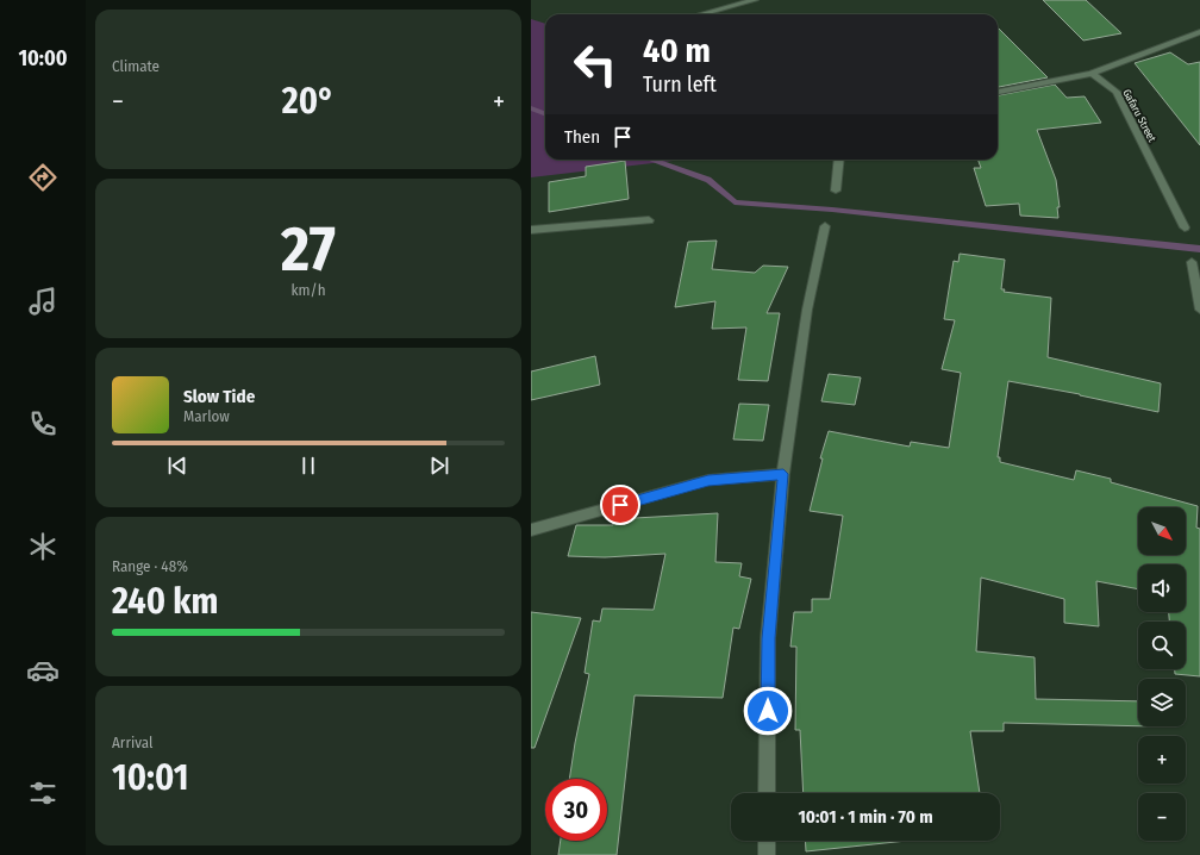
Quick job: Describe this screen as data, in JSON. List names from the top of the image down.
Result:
{
  "streets": {
    "street": ["Gafaru Street"]
  },
  "north": "bottom right",
  "page": {
    "tabs": "10:00",
    "tile": [
      "Climate",
      ["27", "km/h"],
      ["Range · 48%", "240 km"],
      ["Arrival", "10:01"]
    ],
    "turn": ["40 m", "Turn left"],
    "heat": ["−", "20°", "+"],
    "then": "Then",
    "song": ["Slow Tide", "Marlow"],
    "map_buttons": ["+", "−"],
    "limit": "30",
    "trip": "10:01 · 1 min · 70 m"
  }
}
